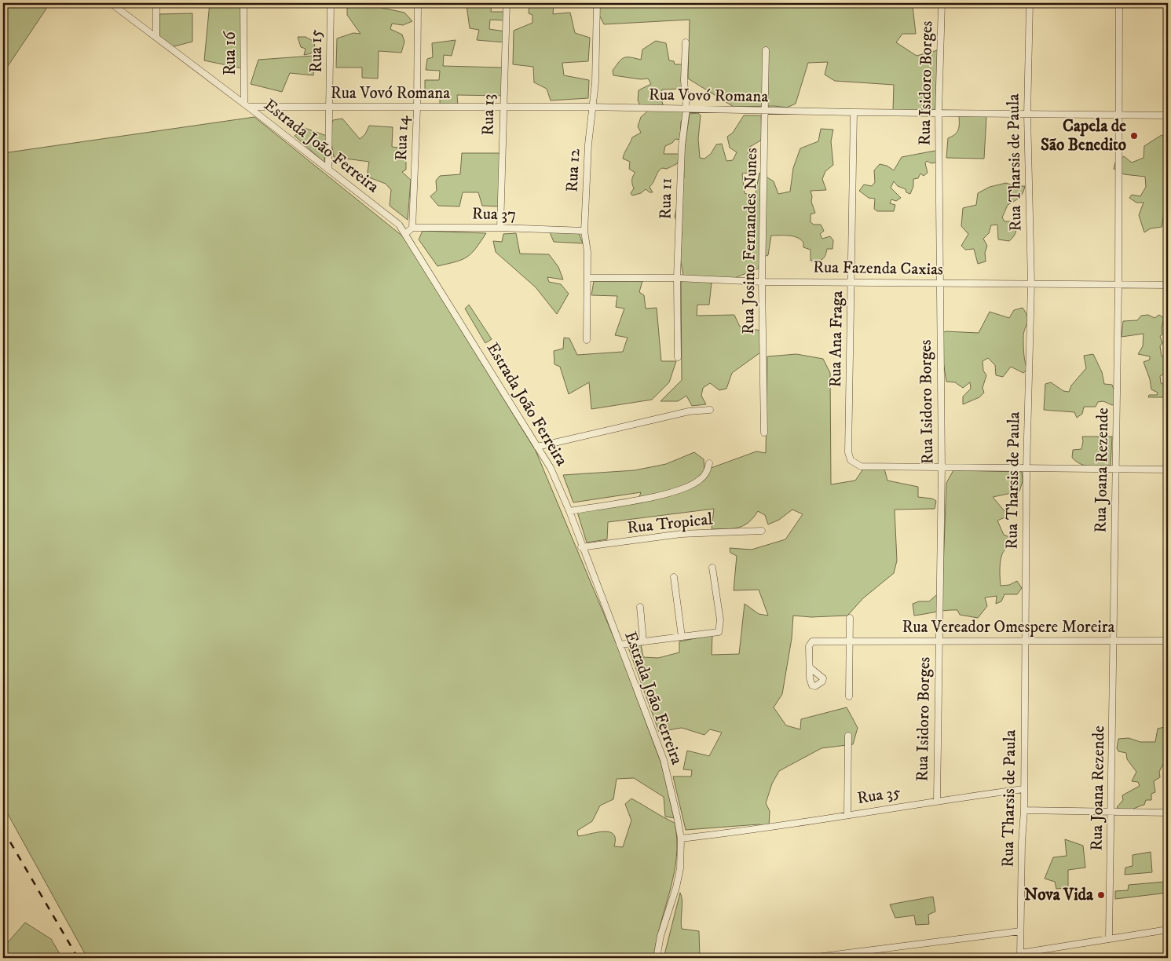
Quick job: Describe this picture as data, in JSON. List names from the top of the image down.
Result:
{
  "streets": {
    "street": [
      "Rua 15",
      "Rua 16",
      "Rua Isidoro Borges",
      "Rua Vovó Romana",
      "Rua 13",
      "Rua 14",
      "Estrada João Ferreira",
      "Rua Tharsis de Paula",
      "Rua 12",
      "Rua 11",
      "Rua 37",
      "Rua Josino Fernandes Nunes",
      "Rua Fazenda Caxias",
      "Rua Ana Fraga",
      "Rua Joana Rezende",
      "Rua Tropical",
      "Rua Vereador Omespere Moreira",
      "Rua 35"
    ]
  },
  "crossings": [
    ["Rua 15", "Rua Vovó Romana"],
    ["Rua 15", "Estrada João Ferreira"],
    ["Rua 16", "Rua Vovó Romana"],
    ["Rua 16", "Estrada João Ferreira"],
    ["Rua Isidoro Borges", "Rua Vovó Romana"],
    ["Rua Isidoro Borges", "Rua Fazenda Caxias"],
    ["Rua Isidoro Borges", "Rua Ana Fraga"],
    ["Rua Isidoro Borges", "Rua Vereador Omespere Moreira"],
    ["Rua Isidoro Borges", "Rua 35"],
    ["Rua Vovó Romana", "Rua 13"],
    ["Rua Vovó Romana", "Rua 14"],
    ["Rua Vovó Romana", "Estrada João Ferreira"],
    ["Rua Vovó Romana", "Rua Tharsis de Paula"],
    ["Rua Vovó Romana", "Rua 12"],
    ["Rua Vovó Romana", "Rua 11"],
    ["Rua Vovó Romana", "Rua Josino Fernandes Nunes"],
    ["Rua Vovó Romana", "Rua Ana Fraga"],
    ["Rua Vovó Romana", "Rua Joana Rezende"],
    ["Rua 13", "Rua 37"],
    ["Rua 14", "Rua 37"],
    ["Estrada João Ferreira", "Rua Tropical"],
    ["Estrada João Ferreira", "Rua 35"],
    ["Rua Tharsis de Paula", "Rua Fazenda Caxias"],
    ["Rua Tharsis de Paula", "Rua Vereador Omespere Moreira"],
    ["Rua Tharsis de Paula", "Rua 35"],
    ["Rua 12", "Rua 37"],
    ["Rua 12", "Rua Fazenda Caxias"],
    ["Rua 11", "Rua Fazenda Caxias"],
    ["Rua Josino Fernandes Nunes", "Rua Fazenda Caxias"],
    ["Rua Fazenda Caxias", "Rua Ana Fraga"],
    ["Rua Fazenda Caxias", "Rua Joana Rezende"],
    ["Rua Joana Rezende", "Rua Vereador Omespere Moreira"]
  ],
  "places": ["Capela de São Benedito", "Nova Vida"]
}
